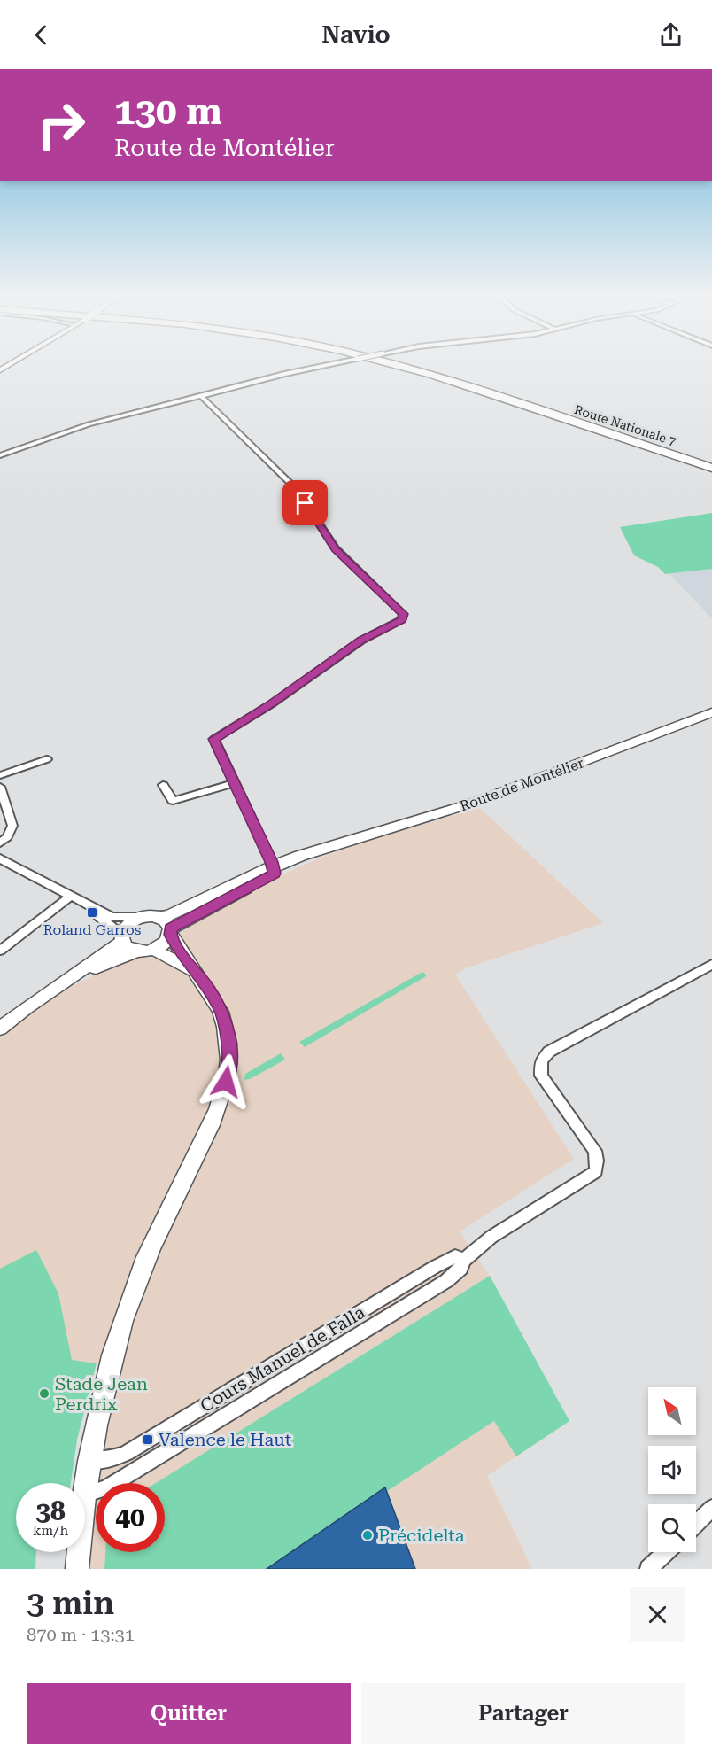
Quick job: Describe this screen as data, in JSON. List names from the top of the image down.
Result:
{
  "streets": {
    "highway": ["Route Nationale 7"],
    "main road": ["Route de Montélier"],
    "street": ["Cours Manuel de Falla"]
  },
  "places": {
    "transit": ["Roland Garros", "Valence le Haut"],
    "other": ["Stade Jean Perdrix", "Précidelta"]
  },
  "north": "top left",
  "page": {
    "header": "Navio",
    "turn": ["130 m", "Route de Montélier"],
    "speed": "38 km/h",
    "limit": "40",
    "heading": ["3 min", "870 m · 13:31"],
    "buttons": ["Quitter", "Partager"]
  }
}
